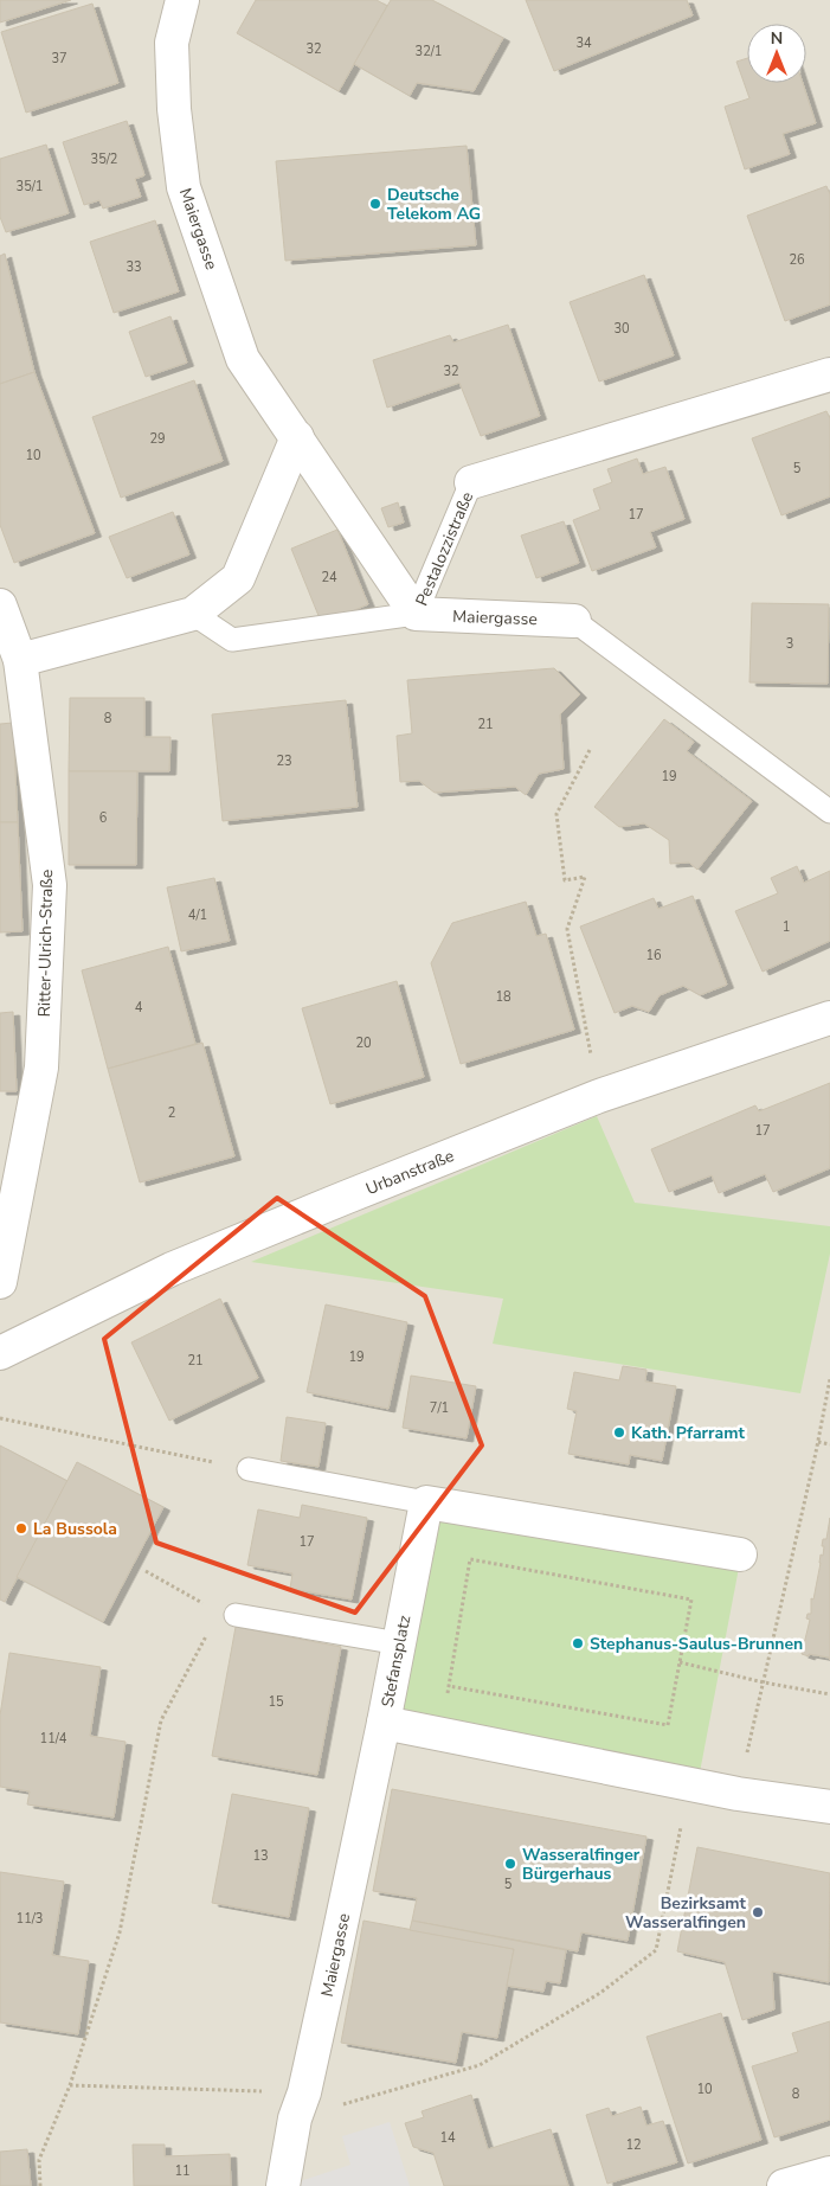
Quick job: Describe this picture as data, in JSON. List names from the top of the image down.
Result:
{
  "streets": {
    "street": [
      "Maiergasse",
      "Pestalozzistraße",
      "Ritter-Ulrich-Straße",
      "Urbanstraße",
      "Stefansplatz"
    ]
  },
  "crossings": [
    ["Maiergasse", "Pestalozzistraße"],
    ["Maiergasse", "Stefansplatz"]
  ],
  "places": [
    "Deutsche Telekom AG",
    "Kath. Pfarramt",
    "La Bussola",
    "Stephanus-Saulus-Brunnen",
    "Wasseralfinger Bürgerhaus",
    "Bezirksamt Wasseralfingen"
  ],
  "house_numbers": [
    "34",
    "32",
    "32/1",
    "37",
    "35/2",
    "35/1",
    "26",
    "33",
    "30",
    "32",
    "29",
    "10",
    "5",
    "17",
    "24",
    "3",
    "8",
    "21",
    "23",
    "19",
    "6",
    "4/1",
    "1",
    "16",
    "18",
    "4",
    "20",
    "2",
    "17",
    "19",
    "21",
    "7/1",
    "17",
    "15",
    "11/4",
    "13",
    "5",
    "11/3",
    "10",
    "8",
    "14",
    "12",
    "11"
  ],
  "north": "top"
}
